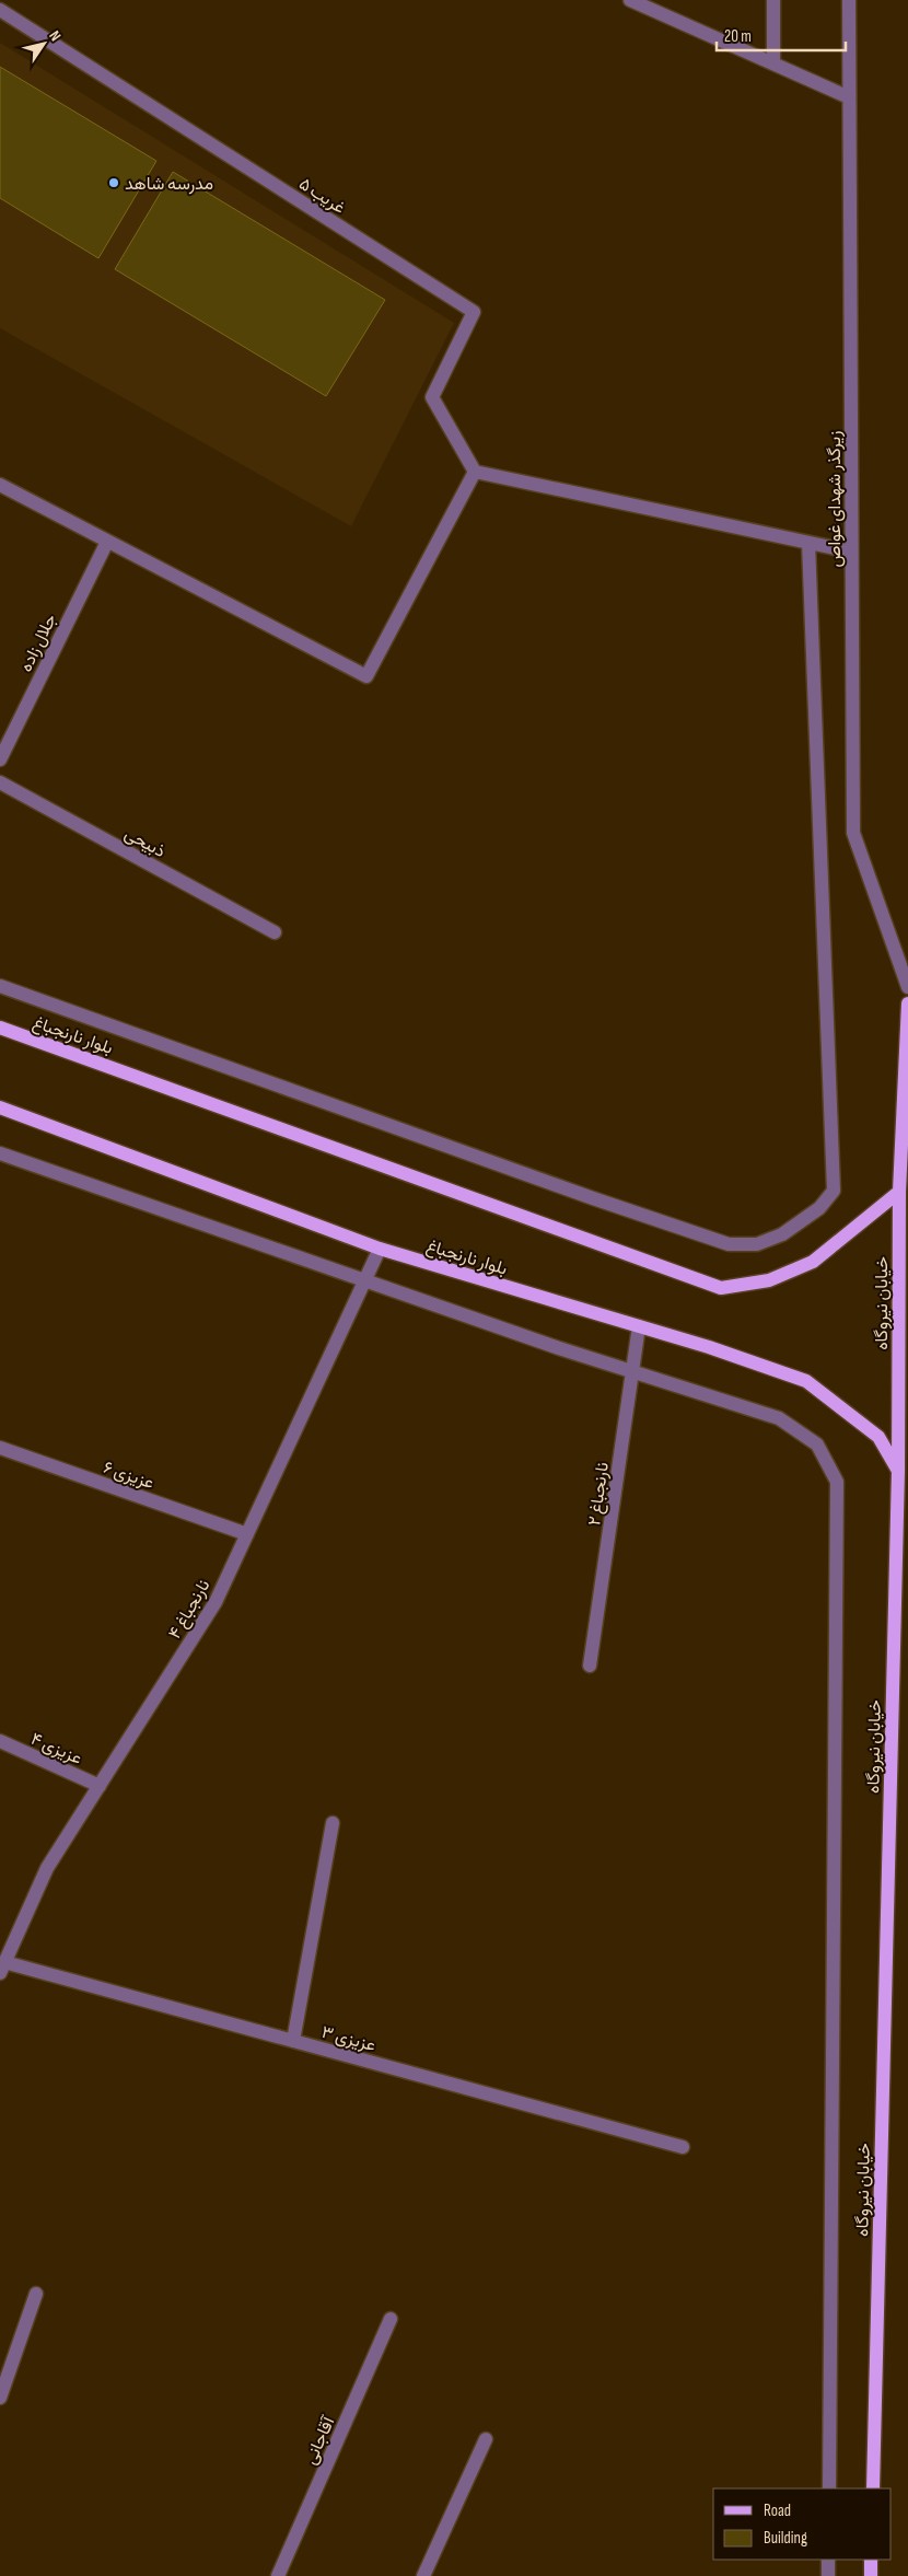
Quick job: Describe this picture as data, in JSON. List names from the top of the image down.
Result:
{
  "streets": {
    "main road": ["بلوار نارنجباغ", "خیابان نیروگاه"],
    "street": [
      "غریب ۵",
      "زیرگذر شهدای غواص",
      "جلال زاده",
      "ذبیحی",
      "عزیزی ۶",
      "نارنجباغ ۲",
      "نارنجباغ ۴",
      "عزیزی ۴",
      "عزیزی ۳",
      "آقاجانی"
    ]
  },
  "crossings": [
    ["بلوار نارنجباغ", "خیابان نیروگاه"],
    ["بلوار نارنجباغ", "نارنجباغ ۲"],
    ["بلوار نارنجباغ", "نارنجباغ ۴"],
    ["عزیزی ۶", "نارنجباغ ۴"],
    ["نارنجباغ ۴", "عزیزی ۴"],
    ["نارنجباغ ۴", "عزیزی ۳"]
  ],
  "places": ["مدرسه شاهد"],
  "legend": ["Road", "Building"],
  "scale_bar": "20 m",
  "north": "top right"
}
